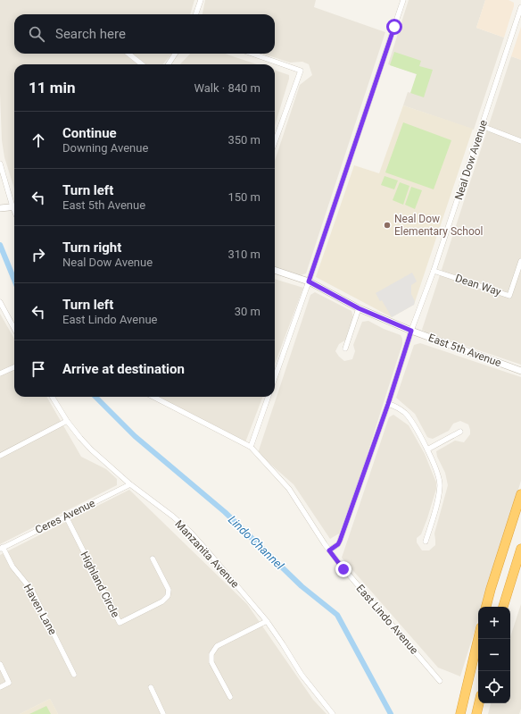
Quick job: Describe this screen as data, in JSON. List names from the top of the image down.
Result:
{
  "streets": {
    "street": [
      "Neal Dow Avenue",
      "Dean Way",
      "East 5th Avenue",
      "Ceres Avenue",
      "Manzanita Avenue",
      "Highland Circle",
      "Haven Lane",
      "East Lindo Avenue"
    ]
  },
  "crossings": [
    ["Neal Dow Avenue", "Dean Way"],
    ["Neal Dow Avenue", "East 5th Avenue"],
    ["Neal Dow Avenue", "East Lindo Avenue"],
    ["Ceres Avenue", "Manzanita Avenue"],
    ["Ceres Avenue", "Highland Circle"],
    ["Ceres Avenue", "Haven Lane"]
  ],
  "water": ["Lindo Channel"],
  "places": ["Neal Dow Elementary School"],
  "page": {
    "search": "Search here",
    "heading": ["11 min", "Walk · 840 m"],
    "list": [
      ["Continue", "Downing Avenue", "350 m"],
      ["Turn left", "East 5th Avenue", "150 m"],
      ["Turn right", "Neal Dow Avenue", "310 m"],
      ["Turn left", "East Lindo Avenue", "30 m"],
      "Arrive at destination"
    ],
    "map_buttons": ["+", "−"]
  }
}
